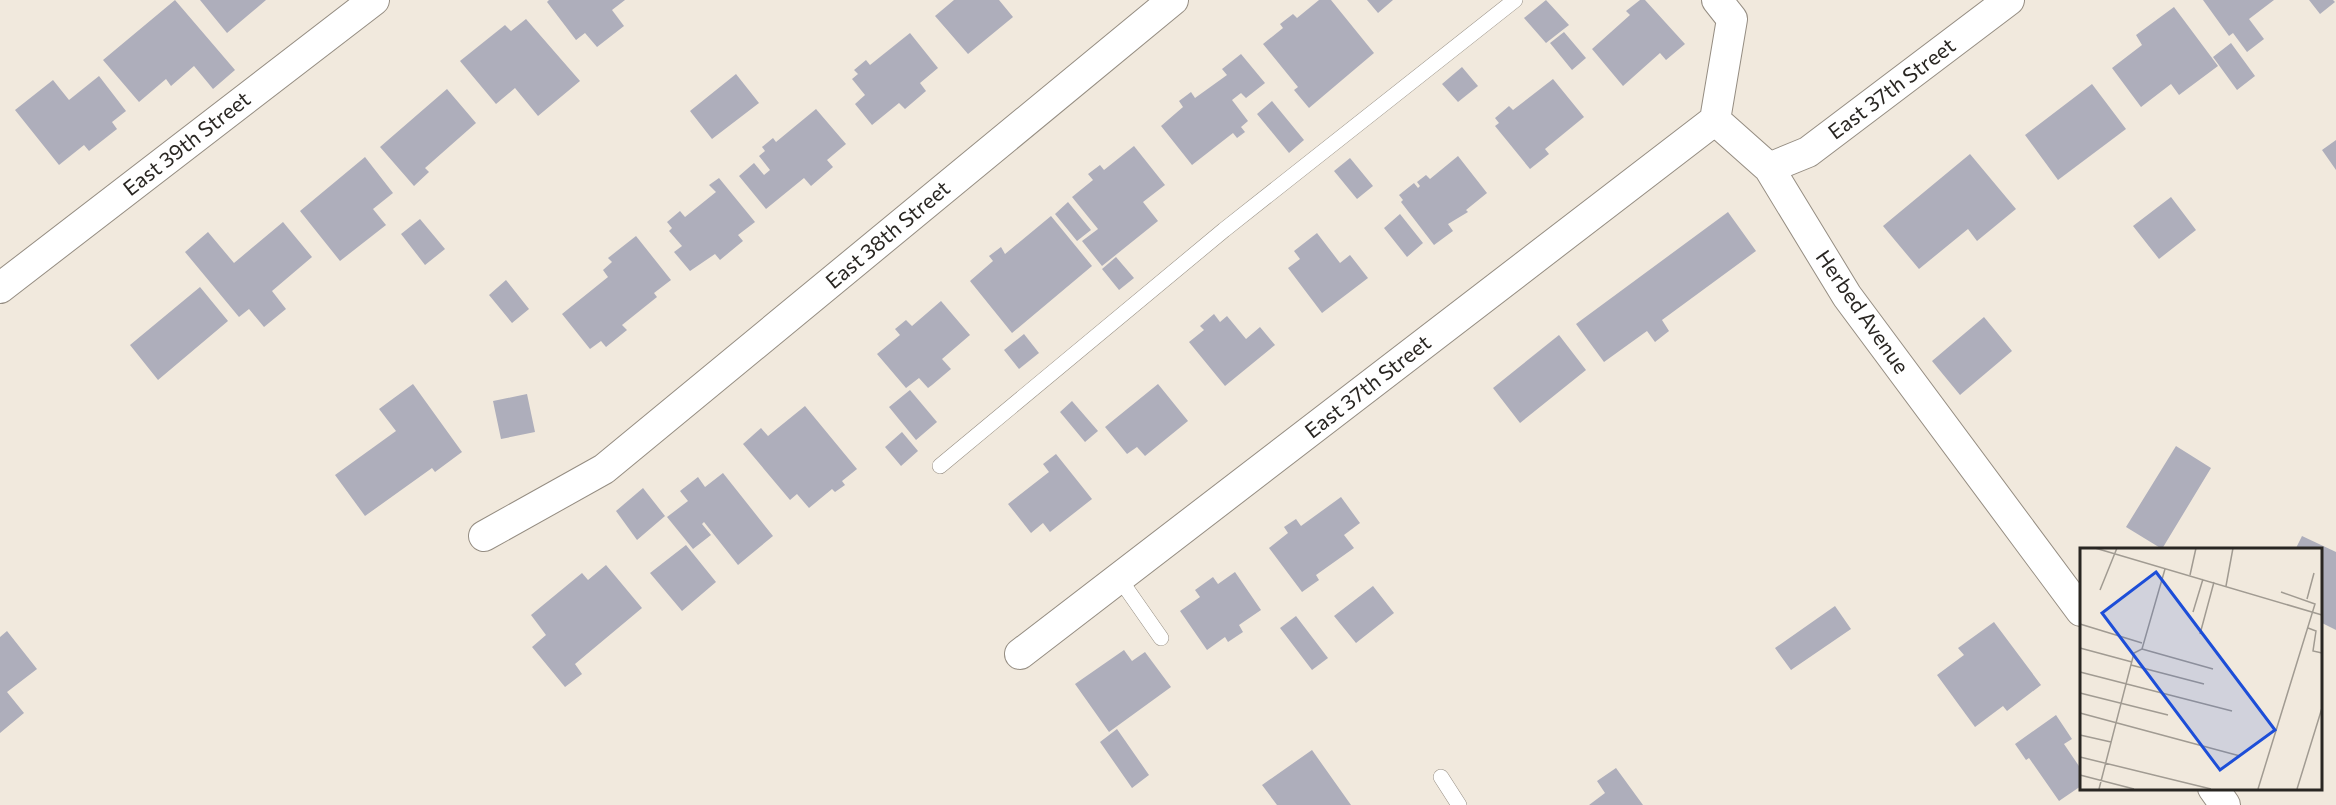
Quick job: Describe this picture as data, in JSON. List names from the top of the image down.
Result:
{
  "streets": {
    "street": [
      "East 37th Street",
      "East 39th Street",
      "East 38th Street",
      "Herbed Avenue"
    ]
  },
  "crossings": [
    ["East 37th Street", "Herbed Avenue"]
  ]
}
